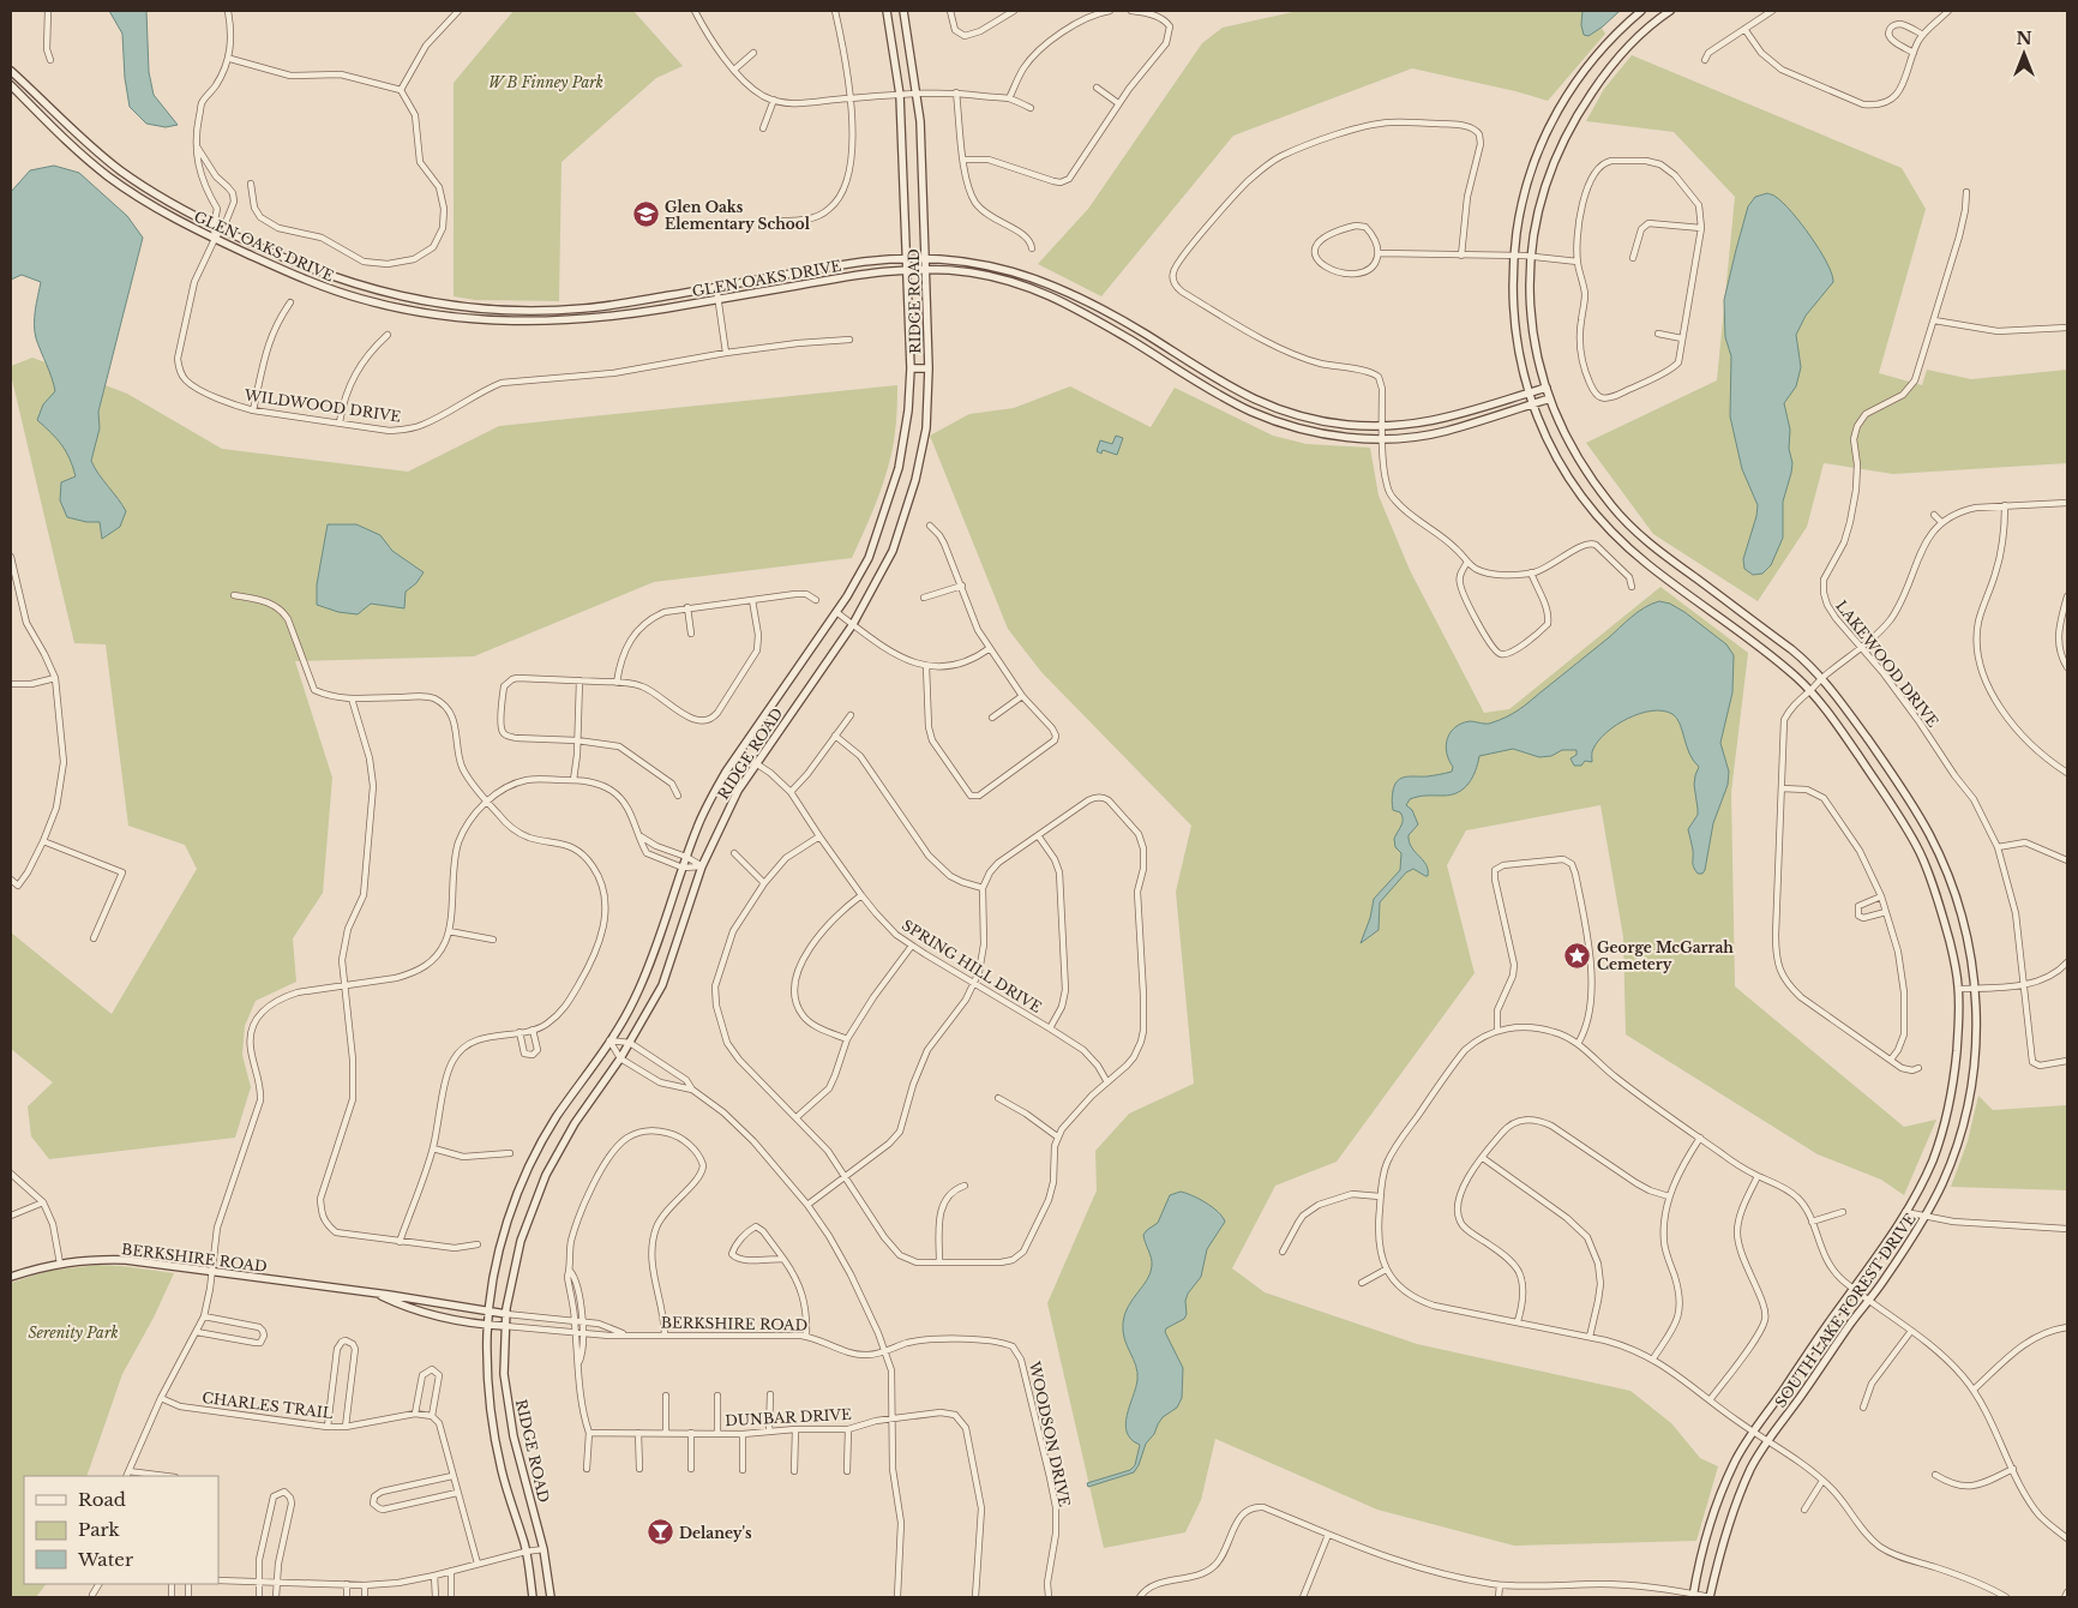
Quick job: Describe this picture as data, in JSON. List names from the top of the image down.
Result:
{
  "streets": {
    "main road": [
      "GLEN OAKS DRIVE",
      "RIDGE ROAD",
      "BERKSHIRE ROAD",
      "SOUTH LAKE FOREST DRIVE"
    ],
    "street": [
      "WILDWOOD DRIVE",
      "LAKEWOOD DRIVE",
      "SPRING HILL DRIVE",
      "CHARLES TRAIL",
      "DUNBAR DRIVE",
      "WOODSON DRIVE"
    ]
  },
  "crossings": [
    ["GLEN OAKS DRIVE", "RIDGE ROAD"],
    ["GLEN OAKS DRIVE", "WILDWOOD DRIVE"],
    ["GLEN OAKS DRIVE", "SOUTH LAKE FOREST DRIVE"],
    ["RIDGE ROAD", "SPRING HILL DRIVE"],
    ["RIDGE ROAD", "BERKSHIRE ROAD"],
    ["BERKSHIRE ROAD", "WOODSON DRIVE"]
  ],
  "parks": ["W B Finney Park", "Serenity Park"],
  "places": {
    "school or university": ["Glen Oaks Elementary School"],
    "place": ["George McGarrah Cemetery"],
    "bar": ["Delaney's"]
  },
  "legend": ["Road", "Park", "Water"],
  "north": "top"
}
